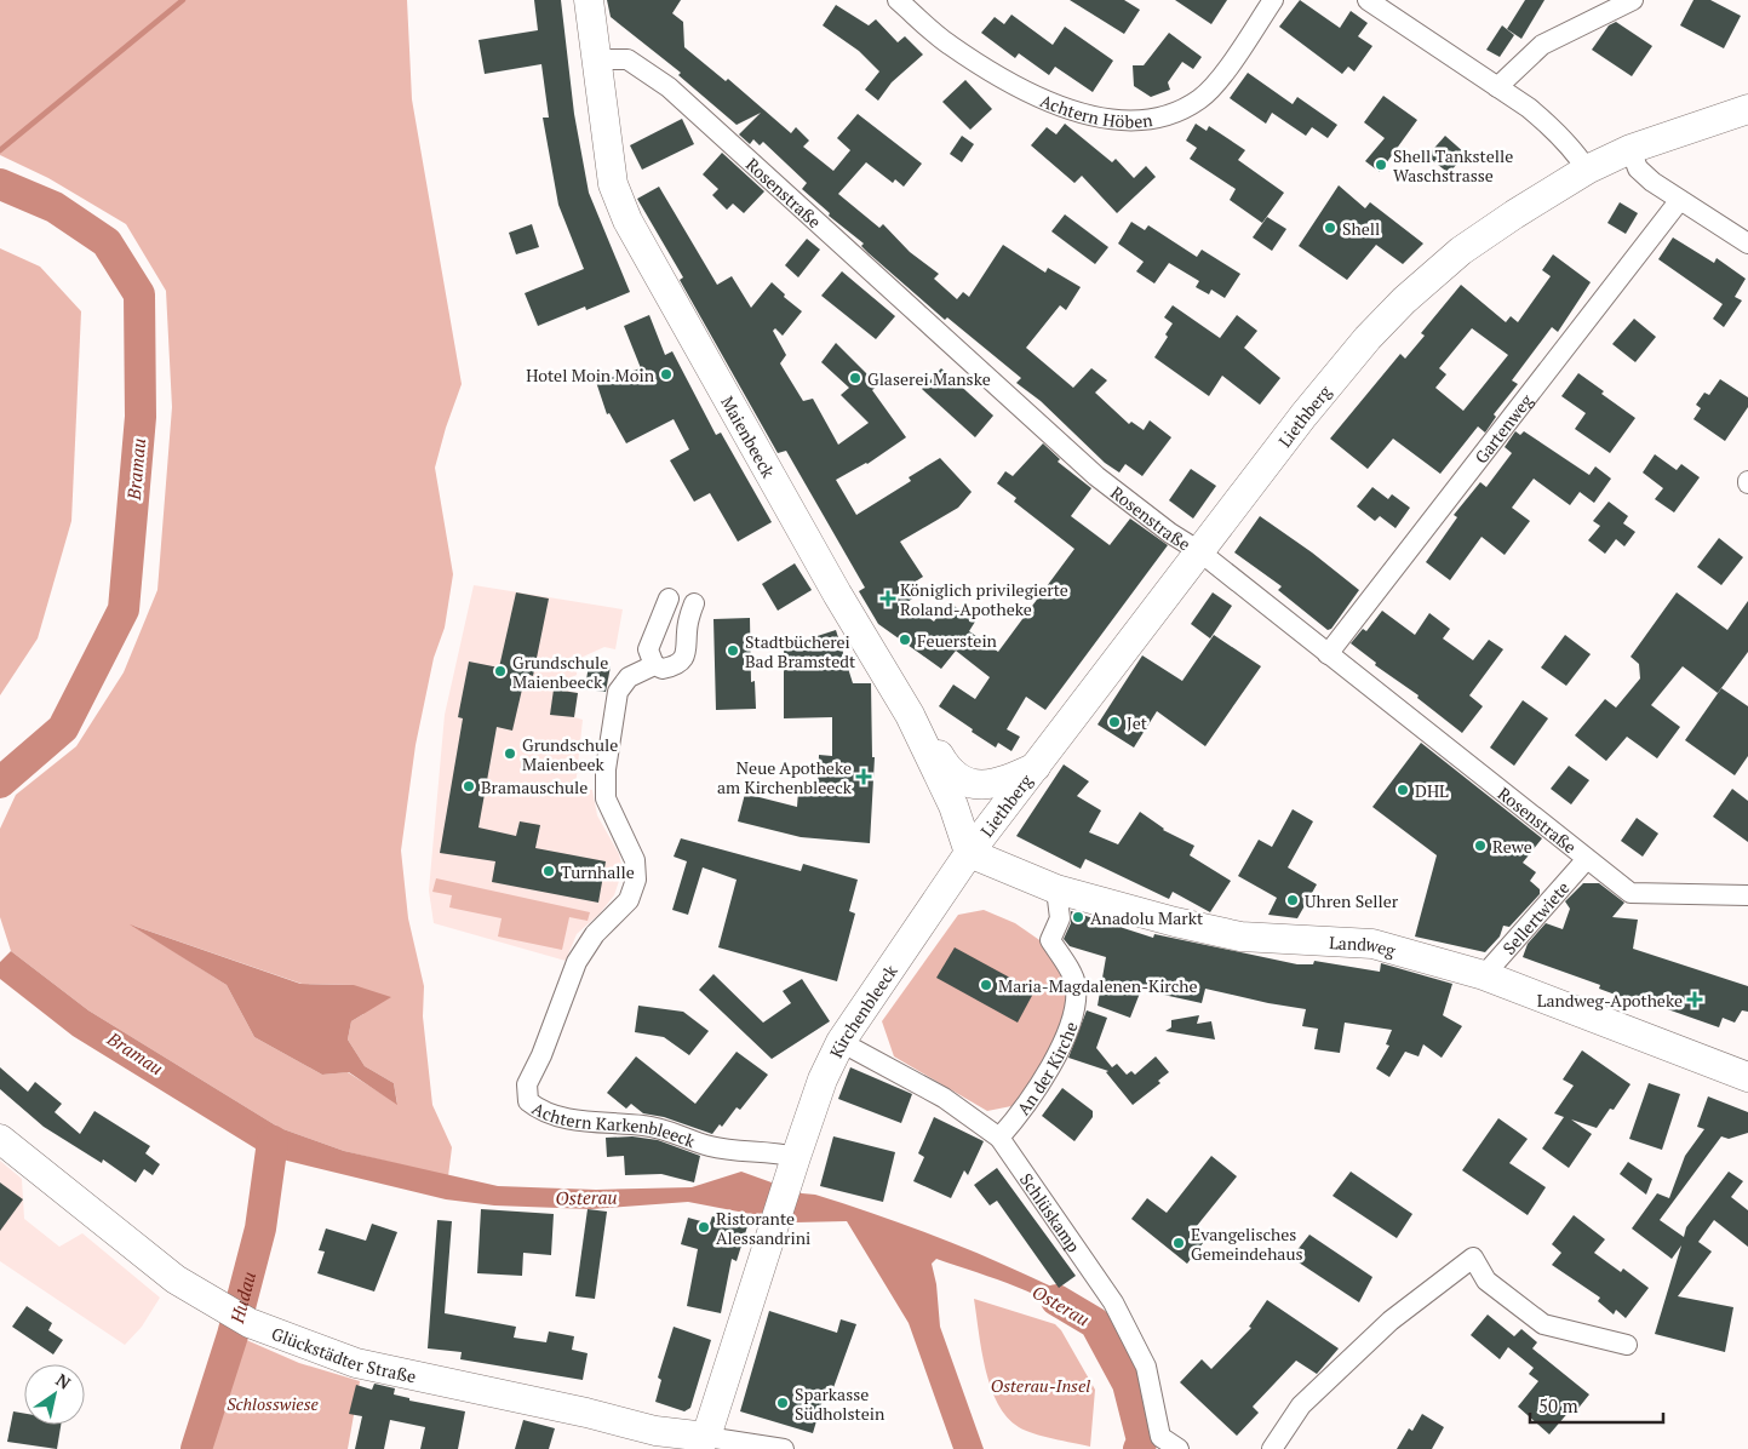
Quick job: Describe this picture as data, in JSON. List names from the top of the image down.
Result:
{
  "streets": {
    "street": [
      "Achtern Höben",
      "Rosenstraße",
      "Liethberg",
      "Gartenweg",
      "Maienbeeck",
      "Sellertwiete",
      "Landweg",
      "Kirchenbleeck",
      "An der Kirche",
      "Achtern Karkenbleeck",
      "Schlüskamp",
      "Glückstädter Straße"
    ]
  },
  "crossings": [
    ["Rosenstraße", "Liethberg"],
    ["Rosenstraße", "Gartenweg"],
    ["Rosenstraße", "Maienbeeck"],
    ["Rosenstraße", "Sellertwiete"],
    ["Liethberg", "Maienbeeck"],
    ["Liethberg", "Landweg"],
    ["Liethberg", "Kirchenbleeck"],
    ["Maienbeeck", "Landweg"],
    ["Maienbeeck", "Kirchenbleeck"],
    ["Sellertwiete", "Landweg"],
    ["Landweg", "Kirchenbleeck"],
    ["Landweg", "An der Kirche"],
    ["Kirchenbleeck", "Achtern Karkenbleeck"],
    ["Kirchenbleeck", "Schlüskamp"],
    ["Kirchenbleeck", "Glückstädter Straße"],
    ["An der Kirche", "Schlüskamp"]
  ],
  "water": ["Bramau", "Osterau", "Hudau"],
  "parks": ["Osterau-Insel", "Schlosswiese"],
  "places": {
    "other": [
      "Shell Tankstelle Waschstrasse",
      "Shell",
      "Hotel Moin Moin",
      "Glaserei Manske",
      "Feuerstein",
      "Stadtbücherei Bad Bramstedt",
      "Grundschule Maienbeeck",
      "Jet",
      "Grundschule Maienbeek",
      "Bramauschule",
      "DHL",
      "Rewe",
      "Turnhalle",
      "Uhren Seller",
      "Anadolu Markt",
      "Maria-Magdalenen-Kirche",
      "Ristorante Alessandrini",
      "Evangelisches Gemeindehaus",
      "Sparkasse Südholstein"
    ],
    "health": ["Königlich privilegierte Roland-Apotheke", "Neue Apotheke am Kirchenbleeck", "Landweg-Apotheke"]
  },
  "scale_bar": "50 m",
  "north": "top right"
}
